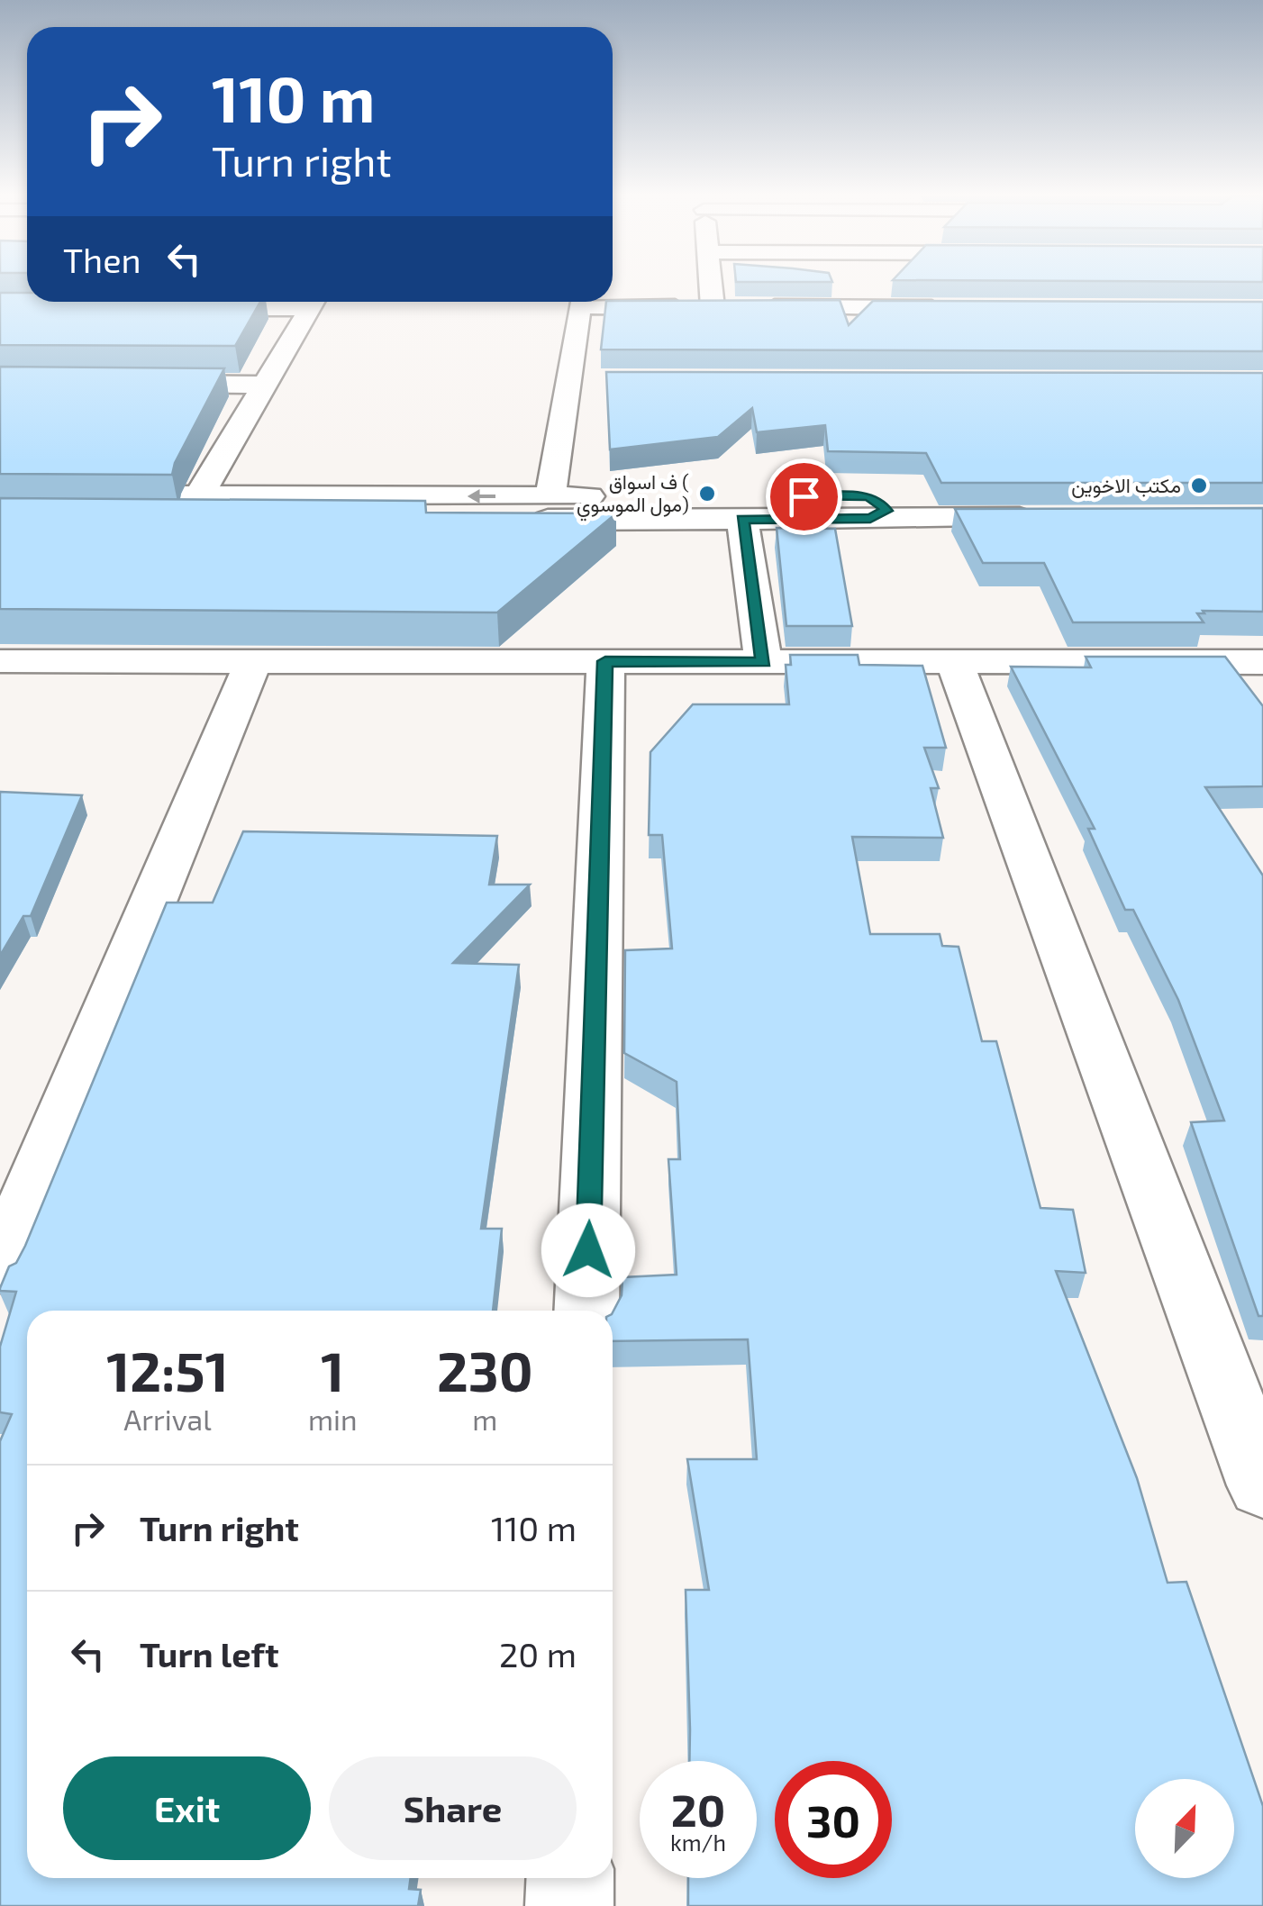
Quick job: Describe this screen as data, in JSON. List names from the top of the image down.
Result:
{
  "places": ["مكتب الاخوين", "ف اسواق ( مول الموسوي)"],
  "north": "top right",
  "page": {
    "turn": ["110 m", "Turn right"],
    "then": "Then",
    "eta": [
      "12:51",
      "Arrival",
      "1",
      "min",
      "230",
      "m"
    ],
    "list": [
      {
        "name": "Turn right",
        "value": "110 m"
      },
      {
        "name": "Turn left",
        "value": "20 m"
      }
    ],
    "buttons": ["Exit", "Share"],
    "speed": "20 km/h",
    "limit": "30"
  }
}
